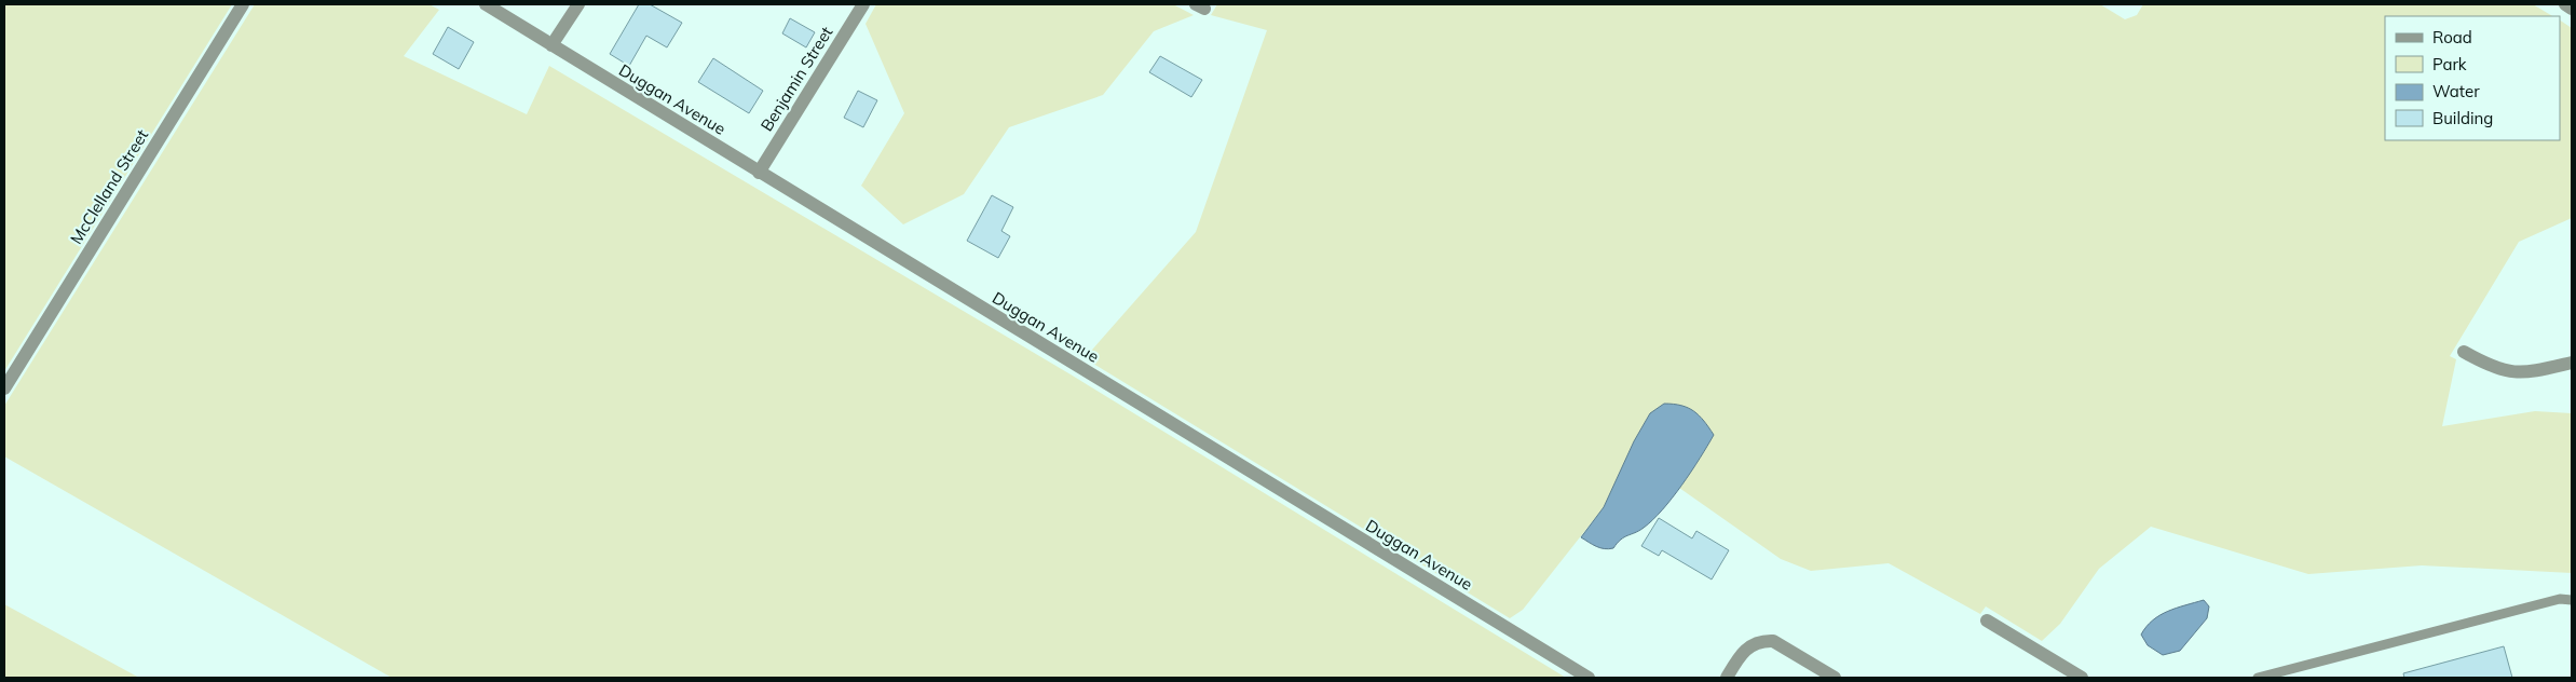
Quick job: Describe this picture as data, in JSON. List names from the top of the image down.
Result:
{
  "streets": {
    "street": ["Benjamin Street", "Duggan Avenue", "McClelland Street"]
  },
  "crossings": [
    ["Benjamin Street", "Duggan Avenue"]
  ],
  "legend": [
    "Road",
    "Park",
    "Water",
    "Building"
  ]
}
